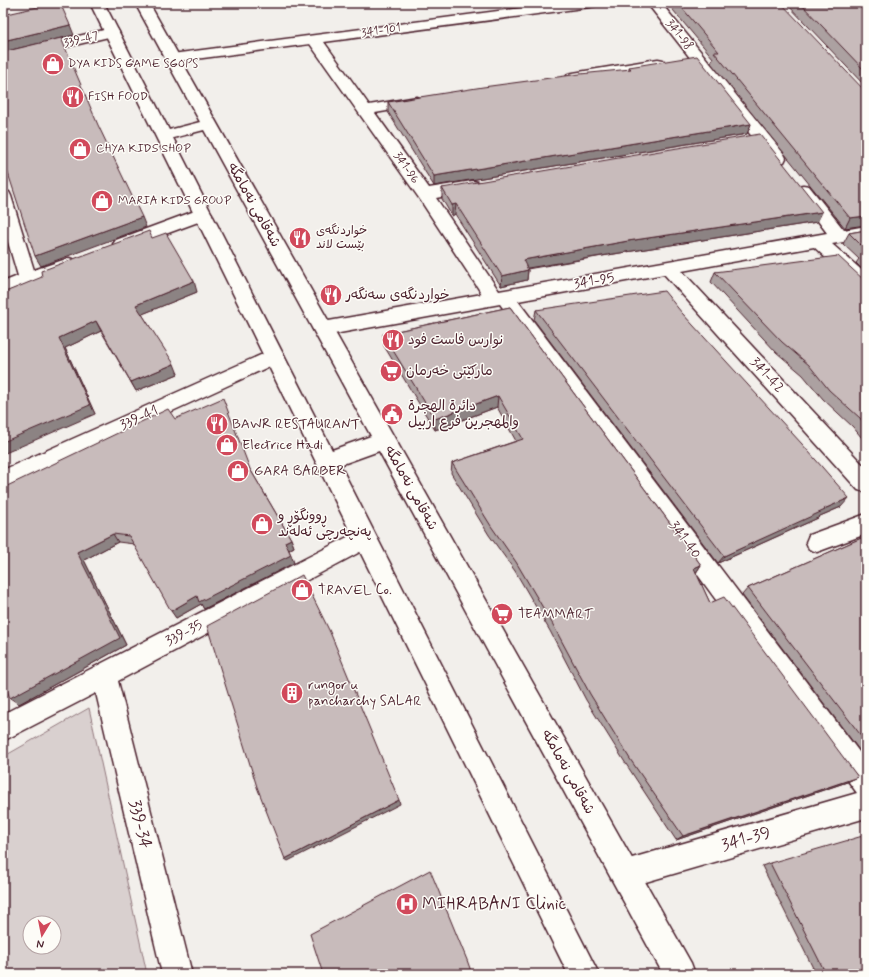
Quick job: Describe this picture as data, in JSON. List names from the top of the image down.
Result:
{
  "streets": {
    "street": [
      "341-101",
      "341-98",
      "339-47",
      "341-96",
      "شەقامی نەمامگە",
      "341-95",
      "341-42",
      "339-41",
      "341-40",
      "339-35",
      "339-34",
      "341-39"
    ]
  },
  "crossings": [
    ["341-101", "341-96"],
    ["341-101", "شەقامی نەمامگە"],
    ["341-96", "341-95"],
    ["341-96", "341-40"],
    ["شەقامی نەمامگە", "341-95"],
    ["شەقامی نەمامگە", "341-39"],
    ["341-95", "341-42"],
    ["341-95", "341-40"],
    ["339-35", "339-34"]
  ],
  "places": {
    "shop": [
      "DYA KIDS GAME SGOPS",
      "CHYA KIDS SHOP",
      "MARIA KIDS GROUP",
      "Electrice Hadi",
      "GARA BARBER",
      "ڕوونگۆڕ و پەنچەرچی ئەلەند",
      "TRAVEL Co."
    ],
    "restaurant": [
      "FISH FOOD",
      "خواردنگەی بێست لاند",
      "خواردنگەی سەنگەر",
      "نوارس فاست فود",
      "BAWR RESTAURANT"
    ],
    "supermarket": ["مارکێتی خەرمان", "TEAMMART"],
    "public building": ["دائرة الهجرة والمهجرين فرع اربيل"],
    "building": ["rungor u pancharchy SALAR"],
    "hospital": ["MIHRABANI Clinic"]
  },
  "north": "bottom"
}
